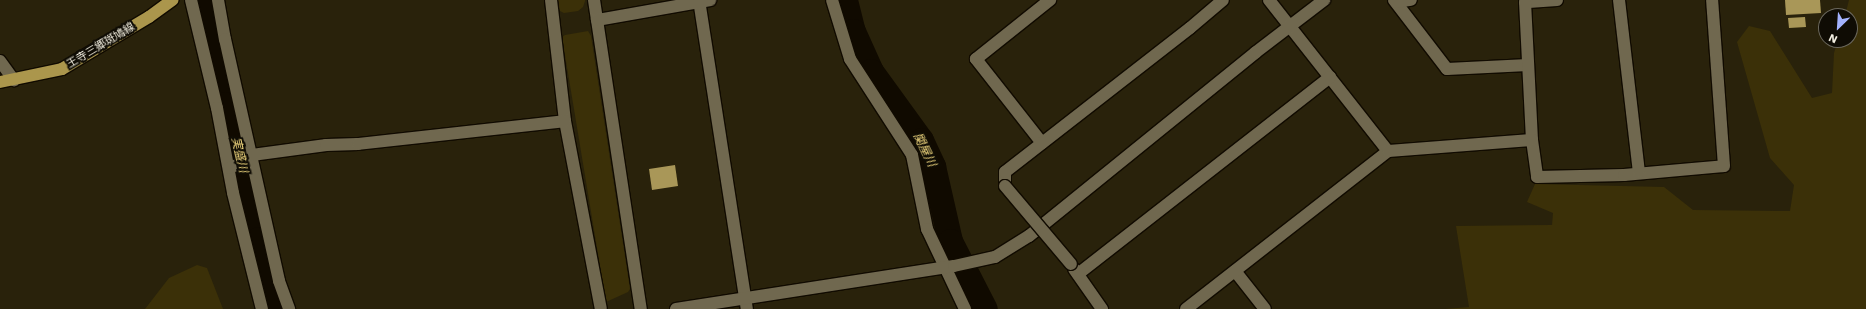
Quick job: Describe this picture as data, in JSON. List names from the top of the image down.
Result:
{
  "streets": {
    "main road": ["王寺三郷斑鳩線"]
  },
  "water": ["関屋川", "実盛川"],
  "north": "bottom left"
}
